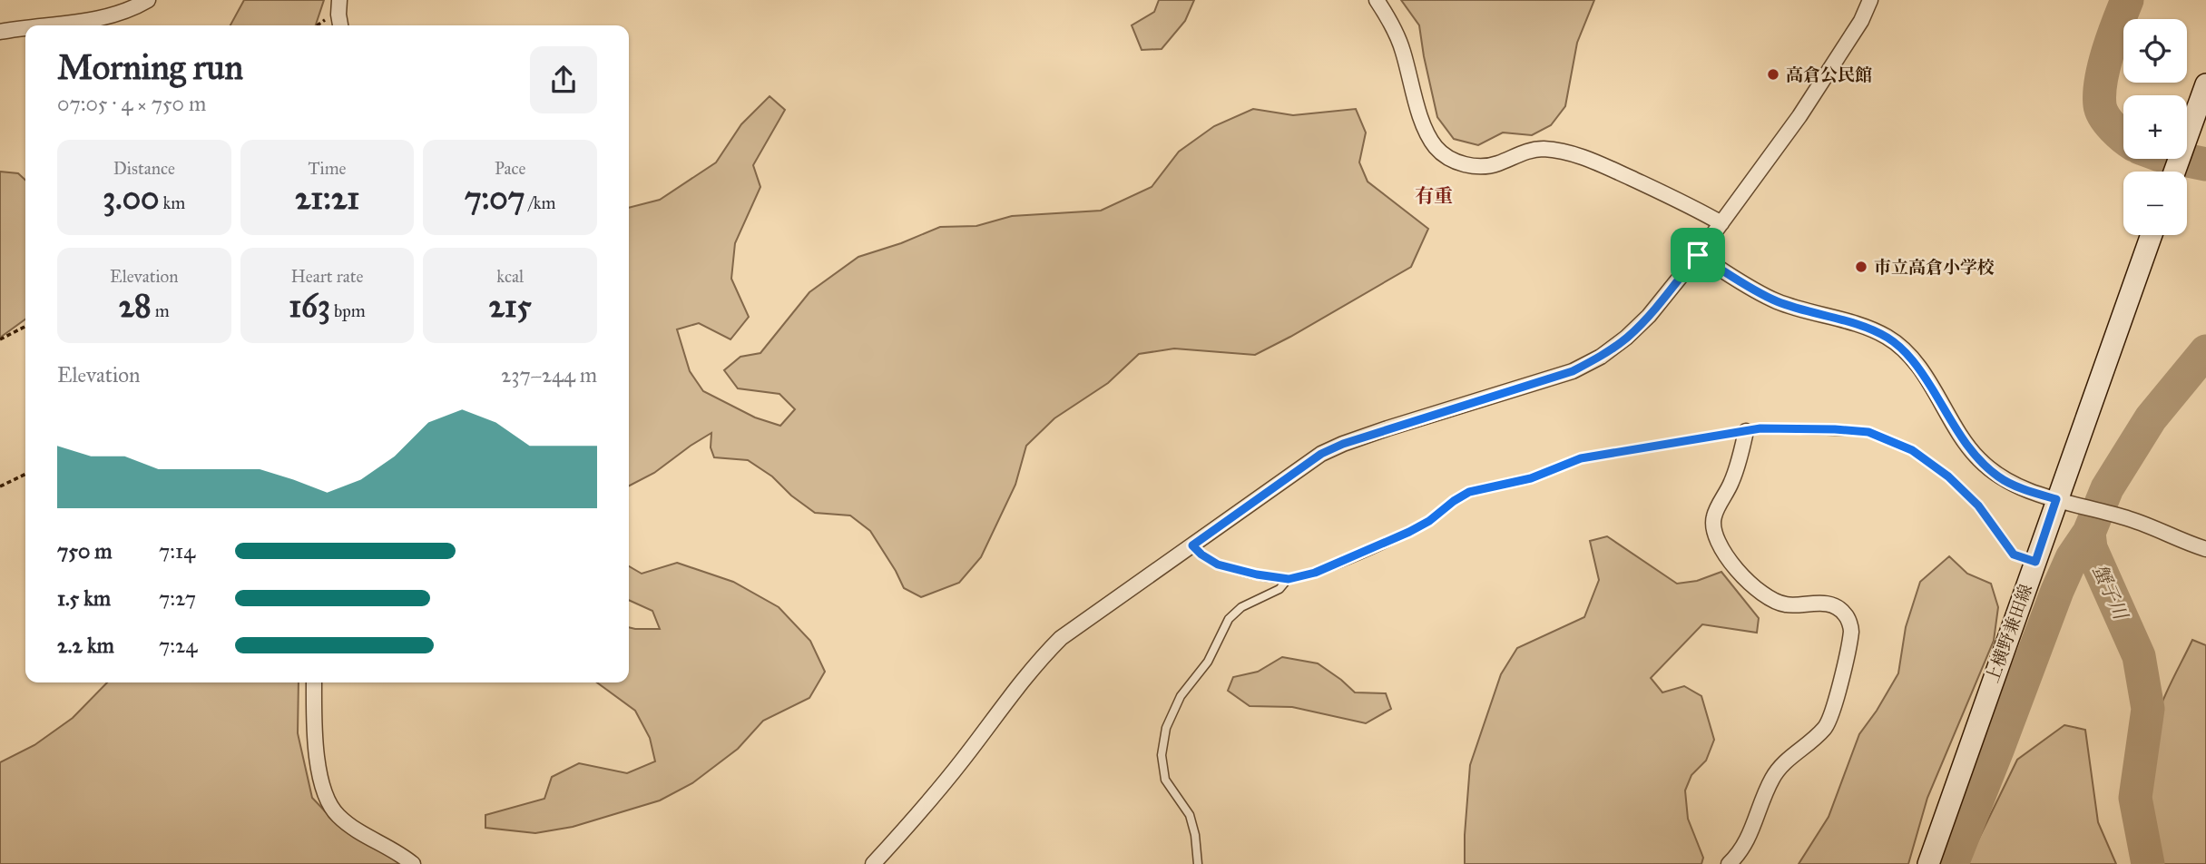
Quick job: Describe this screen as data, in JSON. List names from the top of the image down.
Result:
{
  "streets": {
    "main road": ["上横野兼田線"]
  },
  "districts": ["有重"],
  "water": ["蟹子川"],
  "places": ["高倉公民館", "市立高倉小学校"],
  "page": {
    "map_buttons": ["+", "−"],
    "heading": ["Morning run", "07:05 · 4 × 750 m"],
    "stats": [
      ["Distance", "3.00 km"],
      ["Time", "21:21"],
      ["Pace", "7:07 /km"],
      ["Elevation", "28 m"],
      ["Heart rate", "163 bpm"],
      ["kcal", "215"]
    ],
    "chart": ["Elevation", "237–244 m"],
    "list": [
      {
        "name": "750 m",
        "note": "7:14"
      },
      {
        "name": "1.5 km",
        "note": "7:27"
      },
      {
        "name": "2.2 km",
        "note": "7:24"
      }
    ]
  }
}
